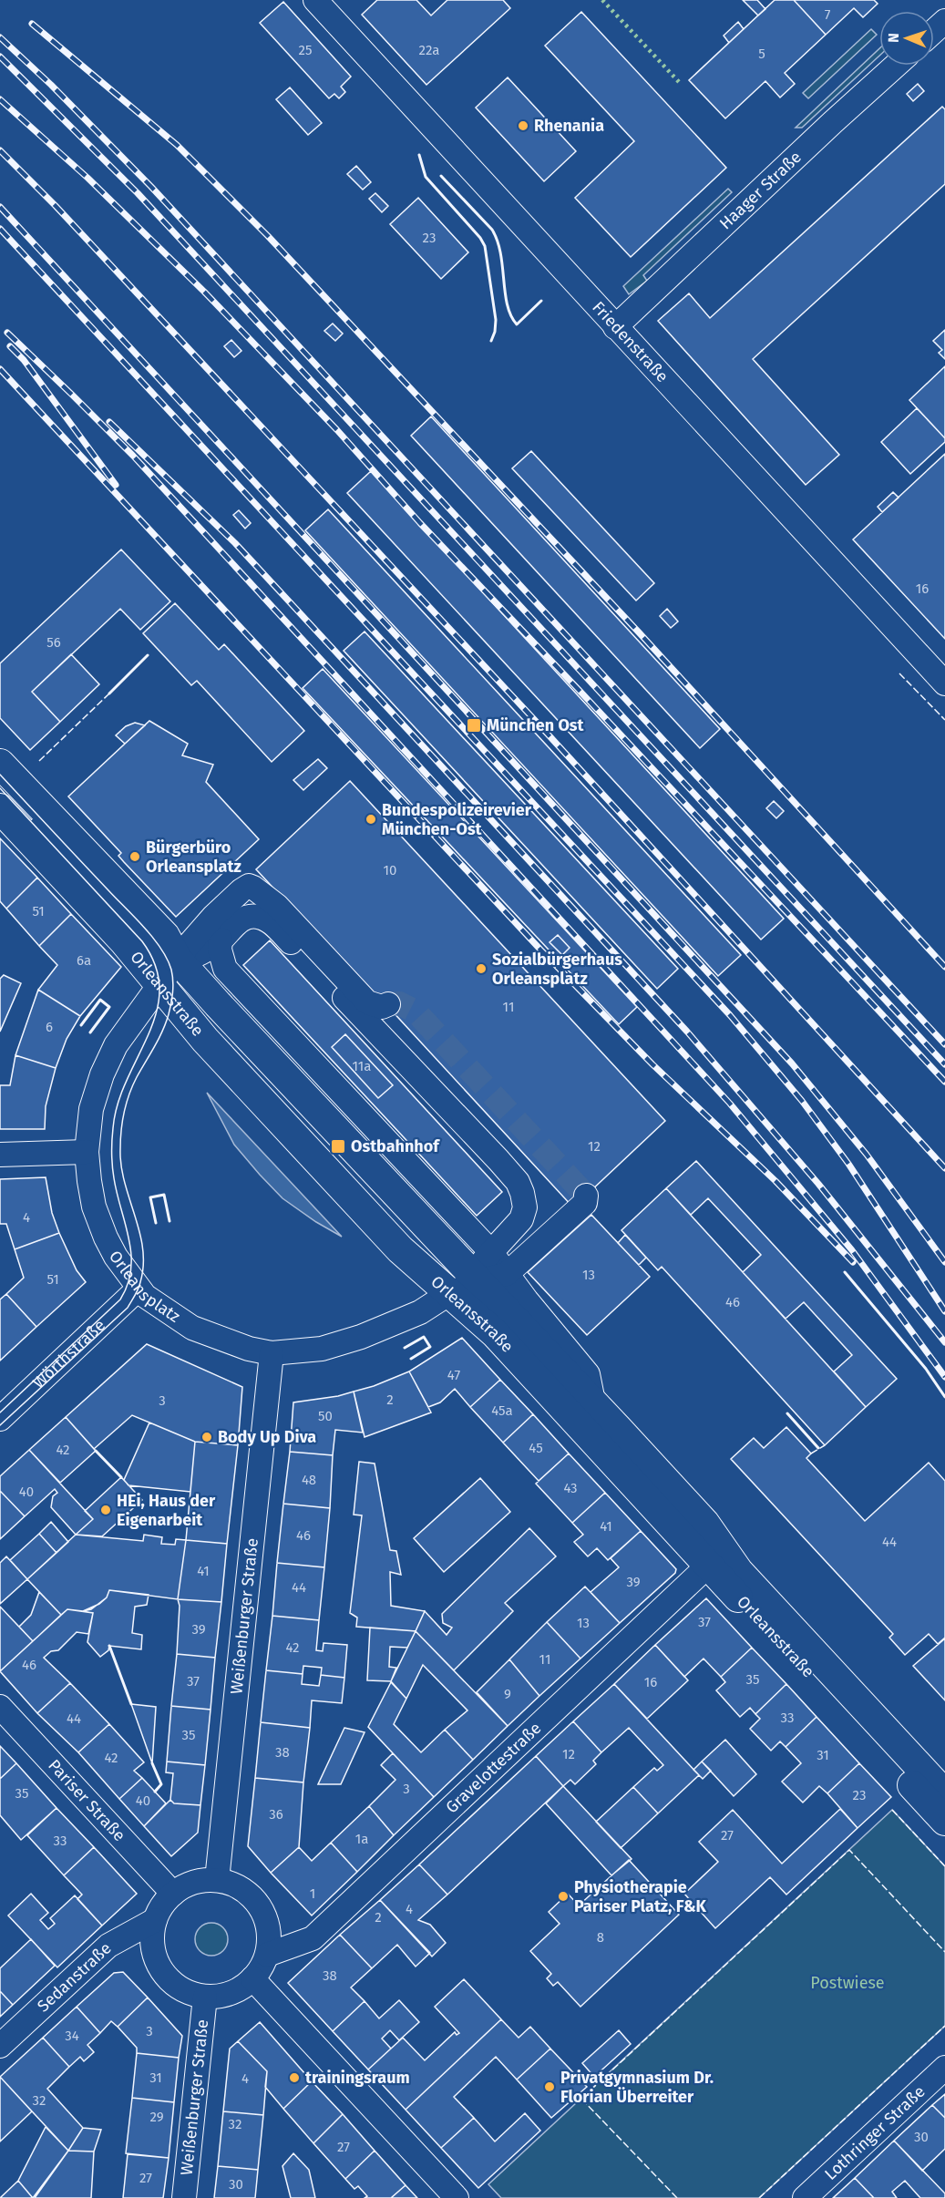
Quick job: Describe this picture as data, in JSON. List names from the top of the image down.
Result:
{
  "streets": {
    "main road": ["Orleansstraße"],
    "street": [
      "Haager Straße",
      "Friedenstraße",
      "Orleansplatz",
      "Wörthstraße",
      "Weißenburger Straße",
      "Gravelottestraße",
      "Pariser Straße",
      "Sedanstraße",
      "Lothringer Straße"
    ]
  },
  "crossings": [
    ["Haager Straße", "Friedenstraße"],
    ["Orleansstraße", "Orleansplatz"],
    ["Orleansstraße", "Gravelottestraße"],
    ["Orleansplatz", "Wörthstraße"],
    ["Orleansplatz", "Weißenburger Straße"],
    ["Weißenburger Straße", "Gravelottestraße"],
    ["Weißenburger Straße", "Pariser Straße"],
    ["Weißenburger Straße", "Sedanstraße"],
    ["Gravelottestraße", "Pariser Straße"],
    ["Gravelottestraße", "Sedanstraße"],
    ["Pariser Straße", "Sedanstraße"]
  ],
  "parks": ["Postwiese"],
  "places": {
    "other": [
      "Rhenania",
      "Bundespolizeirevier München-Ost",
      "Bürgerbüro Orleansplatz",
      "Sozialbürgerhaus Orleansplatz",
      "Body Up Diva",
      "HEi, Haus der Eigenarbeit",
      "Physiotherapie Pariser Platz, F&K",
      "trainingsraum",
      "Privatgymnasium Dr. Florian Überreiter"
    ],
    "transit": ["München Ost", "Ostbahnhof"]
  },
  "house_numbers": [
    "7",
    "25",
    "22a",
    "5",
    "23",
    "16",
    "56",
    "10",
    "51",
    "6a",
    "11",
    "6",
    "11a",
    "12",
    "4",
    "13",
    "51",
    "46",
    "47",
    "2",
    "3",
    "45a",
    "50",
    "45",
    "42",
    "48",
    "43",
    "40",
    "41",
    "46",
    "44",
    "41",
    "39",
    "44",
    "37",
    "13",
    "39",
    "42",
    "11",
    "46",
    "35",
    "37",
    "16",
    "9",
    "33",
    "44",
    "35",
    "38",
    "12",
    "31",
    "42",
    "3",
    "35",
    "23",
    "40",
    "36",
    "27",
    "1a",
    "33",
    "1",
    "4",
    "2",
    "8",
    "38",
    "3",
    "34",
    "31",
    "4",
    "32",
    "29",
    "32",
    "30",
    "27",
    "27",
    "30"
  ],
  "north": "left"
}
